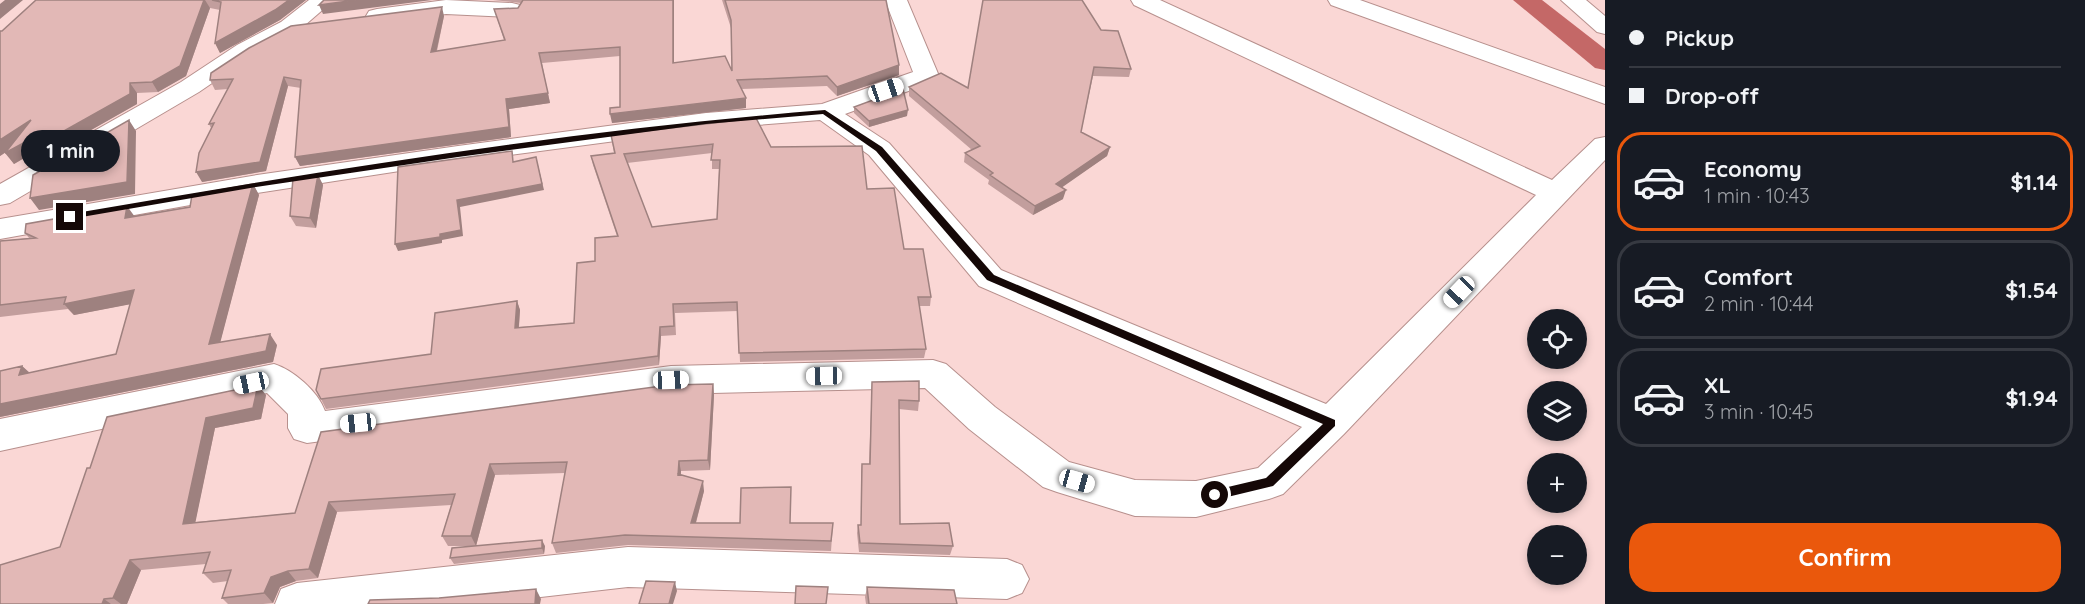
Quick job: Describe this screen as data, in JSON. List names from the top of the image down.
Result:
{
  "page": {
    "banner": ["Pickup", "Drop-off"],
    "bubble": "1 min",
    "list": [
      {
        "name": "Economy",
        "note": "1 min · 10:43",
        "value": "$1.14"
      },
      {
        "name": "Comfort",
        "note": "2 min · 10:44",
        "value": "$1.54"
      },
      {
        "name": "XL",
        "note": "3 min · 10:45",
        "value": "$1.94"
      }
    ],
    "map_buttons": ["+", "−"],
    "buttons": "Confirm"
  }
}
